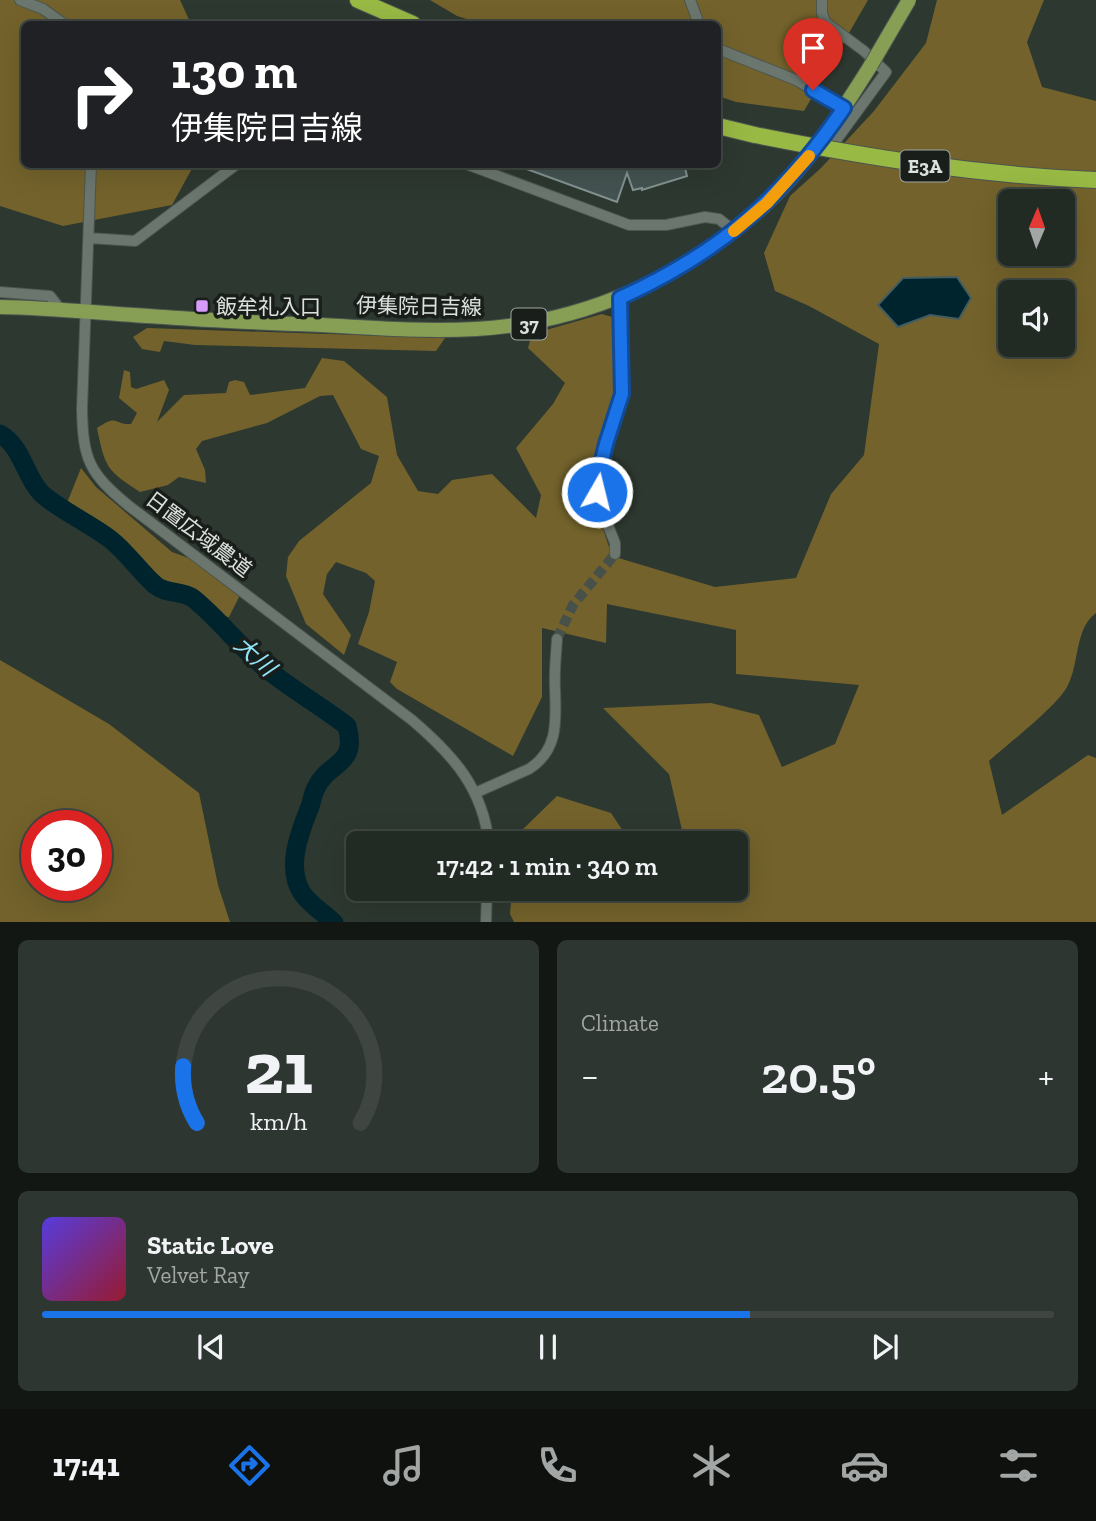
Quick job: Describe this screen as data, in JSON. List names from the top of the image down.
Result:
{
  "streets": {
    "highway": ["E3A"],
    "main road": ["伊集院日吉線", "37"],
    "street": ["日置広域農道"]
  },
  "crossings": [
    ["伊集院日吉線", "日置広域農道"]
  ],
  "water": ["大川"],
  "places": {
    "transit": ["飯牟礼入口"]
  },
  "north": "top",
  "page": {
    "turn": ["130 m", "伊集院日吉線"],
    "limit": "30",
    "trip": "17:42 · 1 min · 340 m",
    "tile": "Climate",
    "heat": ["−", "20.5°", "+"],
    "song": ["Static Love", "Velvet Ray"],
    "tabs": "17:41",
    "gauge": ["21", "km/h"]
  }
}
